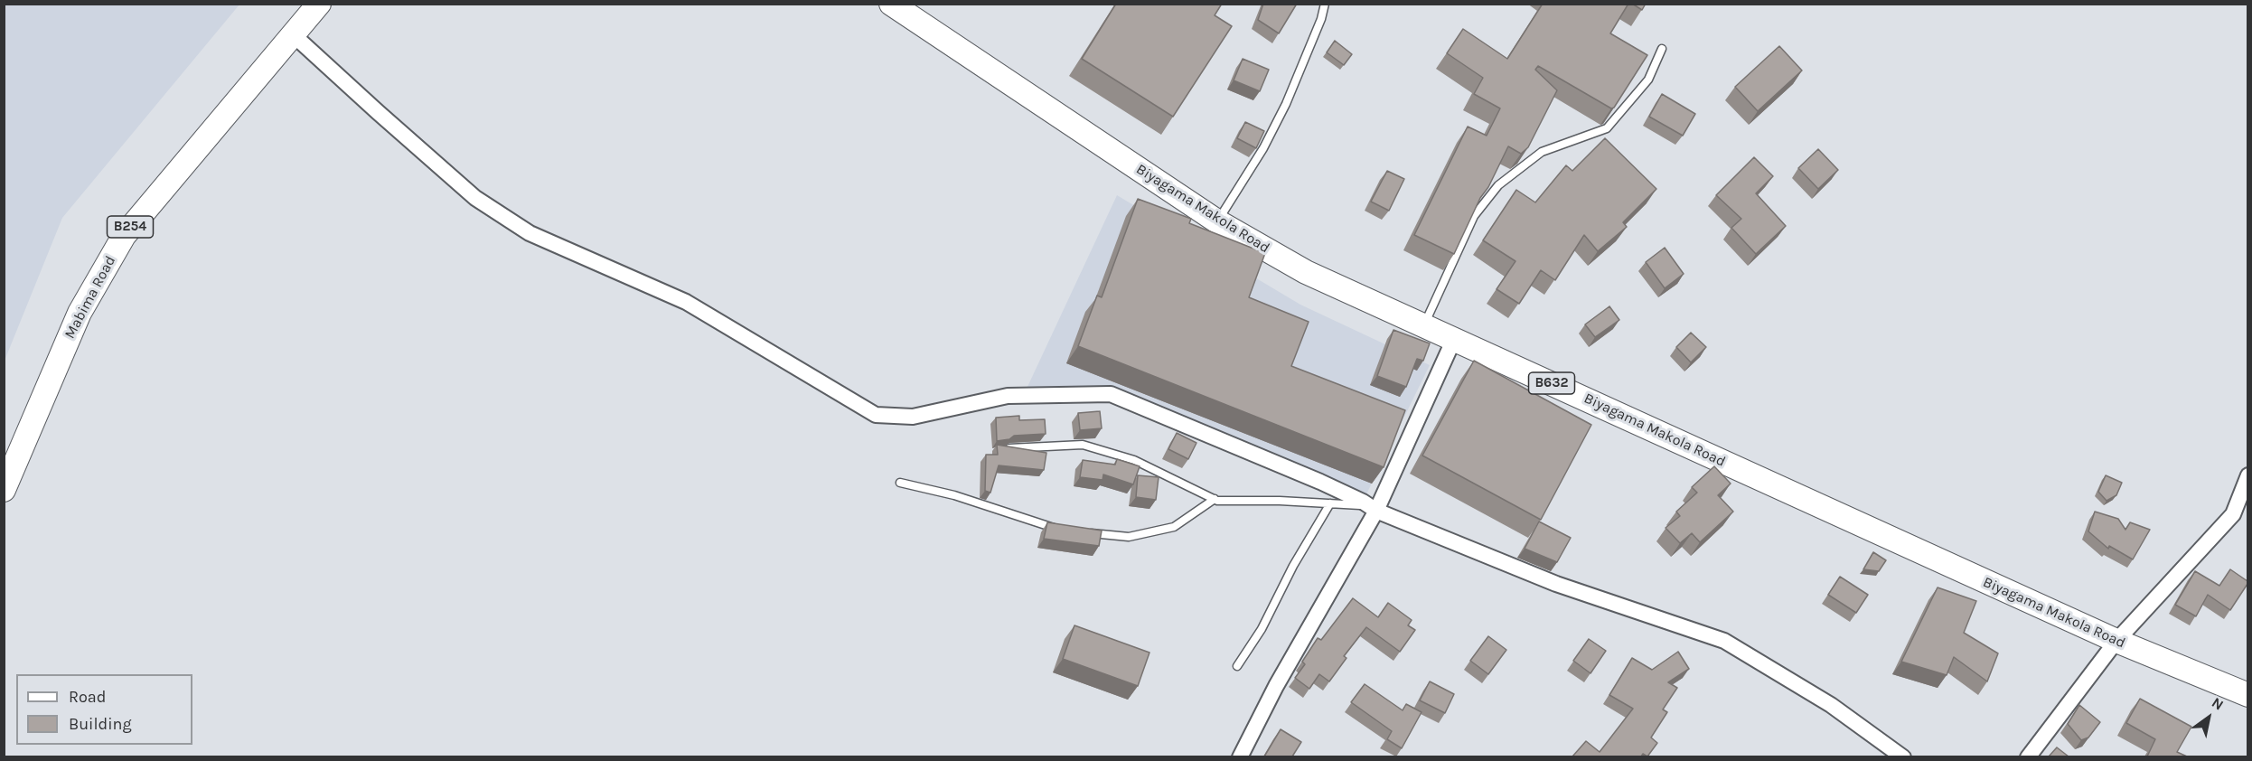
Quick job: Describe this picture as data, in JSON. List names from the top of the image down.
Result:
{
  "streets": {
    "main road": [
      "Biyagama Makola Road",
      "B254",
      "Mabima Road",
      "B632"
    ]
  },
  "legend": ["Road", "Building"],
  "north": "top right"
}
